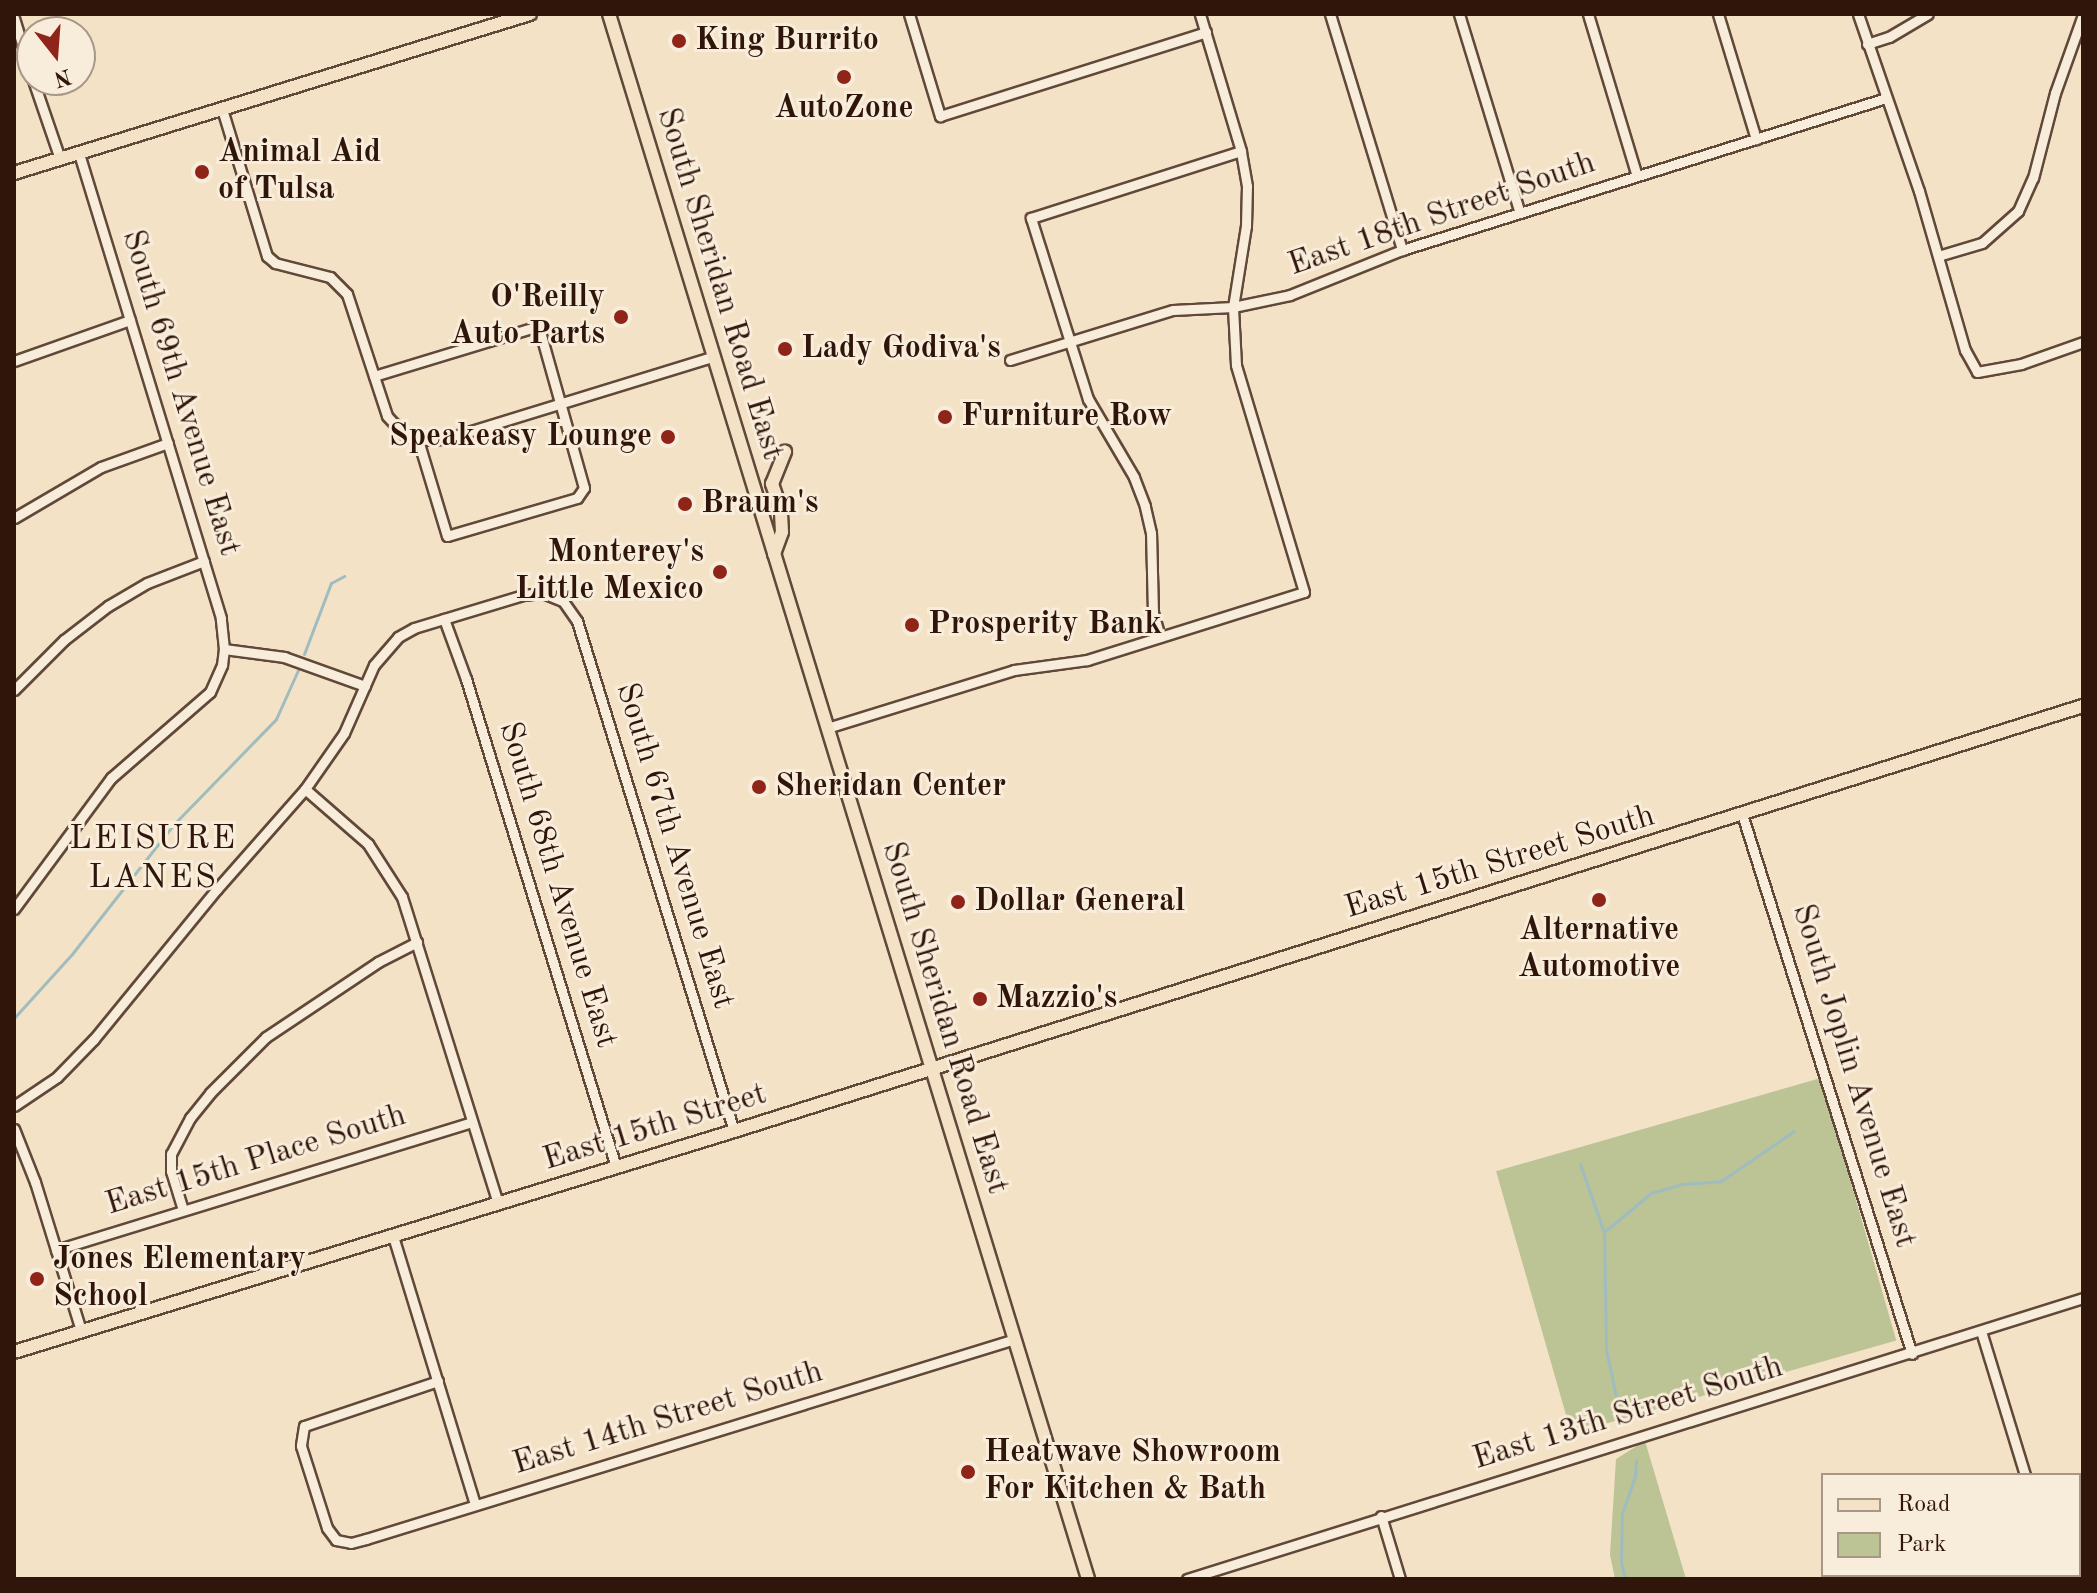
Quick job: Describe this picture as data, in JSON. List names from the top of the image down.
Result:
{
  "streets": {
    "main road": ["South Sheridan Road East", "East 15th Street South", "East 15th Street"],
    "street": [
      "East 18th Street South",
      "South 69th Avenue East",
      "South 67th Avenue East",
      "South 68th Avenue East",
      "South Joplin Avenue East",
      "East 15th Place South",
      "East 13th Street South",
      "East 14th Street South"
    ]
  },
  "crossings": [
    ["South Sheridan Road East", "East 15th Street South"],
    ["South Sheridan Road East", "East 15th Street"],
    ["South Sheridan Road East", "East 14th Street South"],
    ["South 67th Avenue East", "South 68th Avenue East"],
    ["South 67th Avenue East", "East 15th Street"],
    ["East 15th Street South", "South Joplin Avenue East"],
    ["East 15th Street South", "East 15th Street"],
    ["South 68th Avenue East", "East 15th Street"],
    ["South Joplin Avenue East", "East 13th Street South"]
  ],
  "districts": ["LEISURE LANES"],
  "places": [
    "King Burrito",
    "AutoZone",
    "Animal Aid of Tulsa",
    "O'Reilly Auto Parts",
    "Lady Godiva's",
    "Furniture Row",
    "Speakeasy Lounge",
    "Braum's",
    "Monterey's Little Mexico",
    "Prosperity Bank",
    "Sheridan Center",
    "Alternative Automotive",
    "Dollar General",
    "Mazzio's",
    "Jones Elementary School",
    "Heatwave Showroom For Kitchen & Bath"
  ],
  "legend": ["Road", "Park"],
  "north": "bottom"
}
